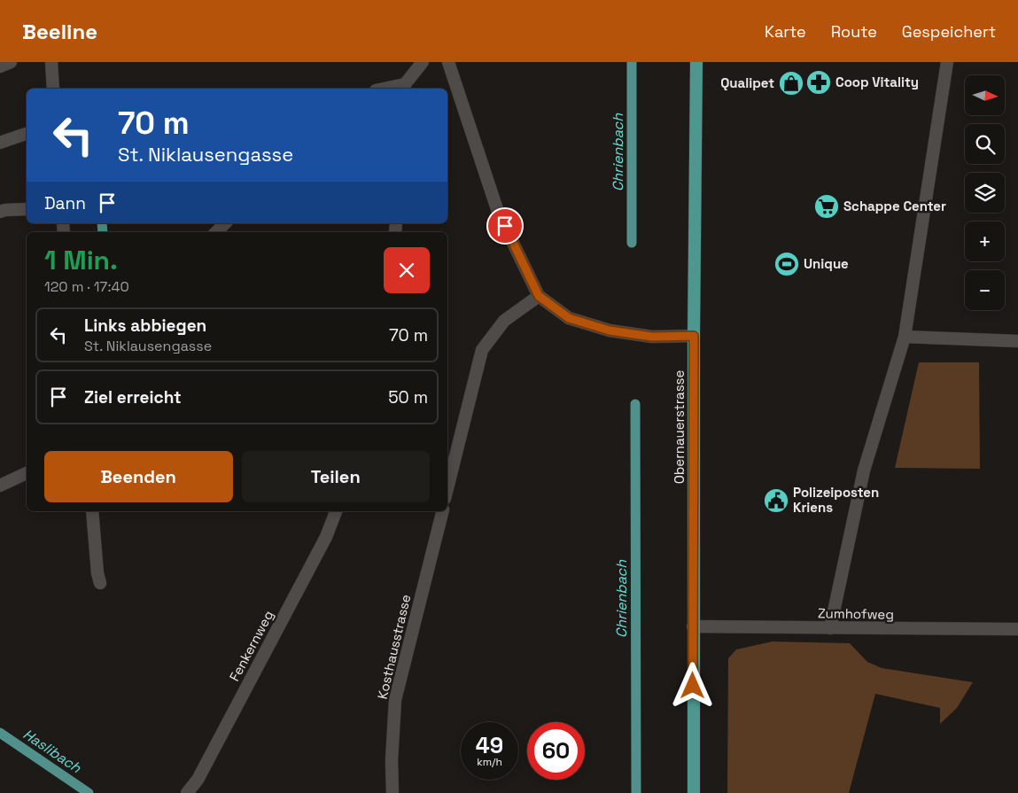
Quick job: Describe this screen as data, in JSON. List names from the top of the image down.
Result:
{
  "streets": {
    "main road": ["Obernauerstrasse"],
    "street": ["Zumhofweg", "Fenkernweg", "Kosthausstrasse"]
  },
  "crossings": [
    ["Obernauerstrasse", "Zumhofweg"]
  ],
  "water": ["Chrienbach", "Haslibach"],
  "places": {
    "pharmacy": ["Coop Vitality"],
    "shop": ["Qualipet"],
    "supermarket": ["Schappe Center"],
    "sports": ["Unique"],
    "public building": ["Polizeiposten Kriens"]
  },
  "north": "right",
  "page": {
    "header": "Beeline",
    "nav": ["Karte", "Route", "Gespeichert"],
    "map_buttons": ["+", "−"],
    "turn": ["70 m", "St. Niklausengasse"],
    "then": "Dann",
    "heading": ["1 Min.", "120 m · 17:40"],
    "list": [
      {
        "name": "Links abbiegen",
        "note": "St. Niklausengasse",
        "value": "70 m"
      },
      {
        "name": "Ziel erreicht",
        "value": "50 m"
      }
    ],
    "buttons": ["Beenden", "Teilen"],
    "speed": "49 km/h",
    "limit": "60"
  }
}
